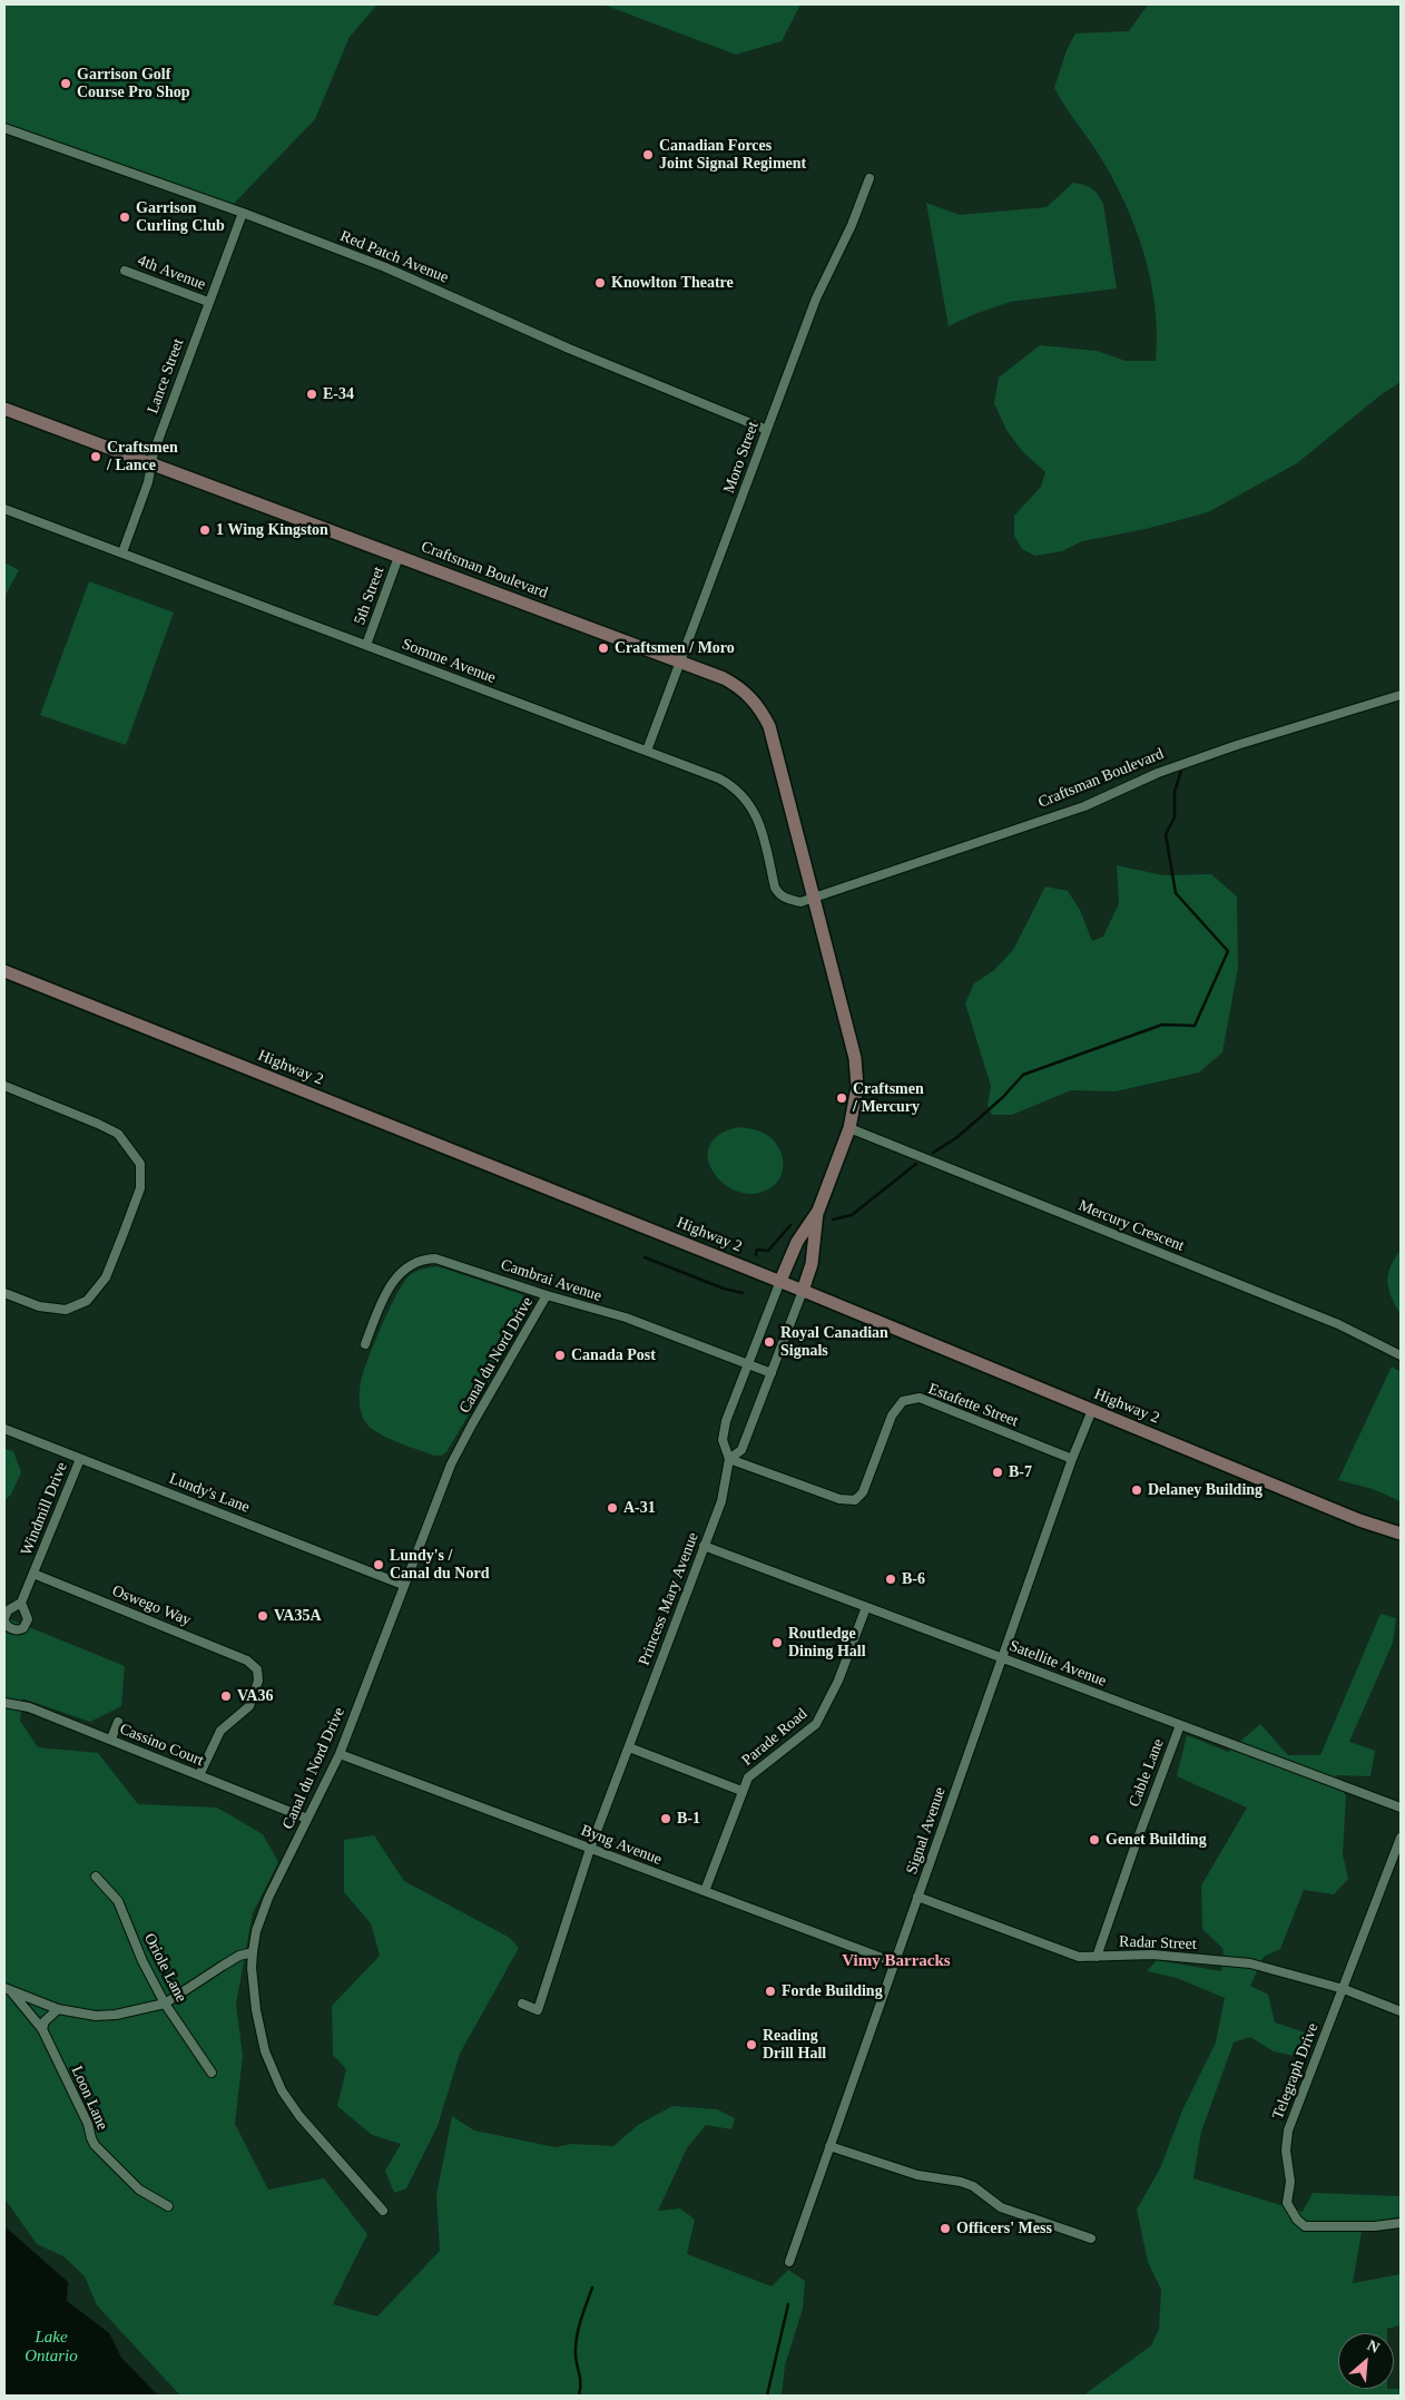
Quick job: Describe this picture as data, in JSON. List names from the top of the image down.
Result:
{
  "streets": {
    "street": [
      "Red Patch Avenue",
      "4th Avenue",
      "Lance Street",
      "Moro Street",
      "Craftsman Boulevard",
      "5th Street",
      "Somme Avenue",
      "Highway 2",
      "Mercury Crescent",
      "Cambrai Avenue",
      "Canal du Nord Drive",
      "Estafette Street",
      "Lundy's Lane",
      "Windmill Drive",
      "Princess Mary Avenue",
      "Oswego Way",
      "Satellite Avenue",
      "Parade Road",
      "Cassino Court",
      "Cable Lane",
      "Signal Avenue",
      "Byng Avenue",
      "Radar Street",
      "Oriole Lane",
      "Telegraph Drive",
      "Loon Lane"
    ]
  },
  "crossings": [
    ["Red Patch Avenue", "Lance Street"],
    ["Red Patch Avenue", "Moro Street"],
    ["4th Avenue", "Lance Street"],
    ["Lance Street", "Craftsman Boulevard"],
    ["Lance Street", "Somme Avenue"],
    ["Moro Street", "Craftsman Boulevard"],
    ["Moro Street", "Somme Avenue"],
    ["Craftsman Boulevard", "5th Street"],
    ["Craftsman Boulevard", "Somme Avenue"],
    ["Craftsman Boulevard", "Highway 2"],
    ["Craftsman Boulevard", "Mercury Crescent"],
    ["Craftsman Boulevard", "Princess Mary Avenue"],
    ["5th Street", "Somme Avenue"],
    ["Highway 2", "Princess Mary Avenue"],
    ["Highway 2", "Signal Avenue"],
    ["Cambrai Avenue", "Canal du Nord Drive"],
    ["Cambrai Avenue", "Princess Mary Avenue"],
    ["Canal du Nord Drive", "Lundy's Lane"],
    ["Canal du Nord Drive", "Cassino Court"],
    ["Canal du Nord Drive", "Byng Avenue"],
    ["Estafette Street", "Princess Mary Avenue"],
    ["Estafette Street", "Signal Avenue"],
    ["Lundy's Lane", "Windmill Drive"],
    ["Windmill Drive", "Oswego Way"],
    ["Princess Mary Avenue", "Satellite Avenue"],
    ["Princess Mary Avenue", "Byng Avenue"],
    ["Oswego Way", "Cassino Court"],
    ["Satellite Avenue", "Parade Road"],
    ["Satellite Avenue", "Cable Lane"],
    ["Satellite Avenue", "Signal Avenue"],
    ["Parade Road", "Byng Avenue"],
    ["Cable Lane", "Radar Street"],
    ["Signal Avenue", "Byng Avenue"],
    ["Signal Avenue", "Radar Street"],
    ["Radar Street", "Telegraph Drive"]
  ],
  "districts": ["Vimy Barracks"],
  "water": ["Lake Ontario"],
  "places": [
    "Garrison Golf Course Pro Shop",
    "Canadian Forces Joint Signal Regiment",
    "Garrison Curling Club",
    "Knowlton Theatre",
    "E-34",
    "Craftsmen / Lance",
    "1 Wing Kingston",
    "Craftsmen / Moro",
    "Craftsmen / Mercury",
    "Royal Canadian Signals",
    "Canada Post",
    "B-7",
    "Delaney Building",
    "A-31",
    "Lundy's / Canal du Nord",
    "B-6",
    "VA35A",
    "Routledge Dining Hall",
    "VA36",
    "B-1",
    "Genet Building",
    "Forde Building",
    "Reading Drill Hall",
    "Officers' Mess"
  ],
  "north": "top right"
}
